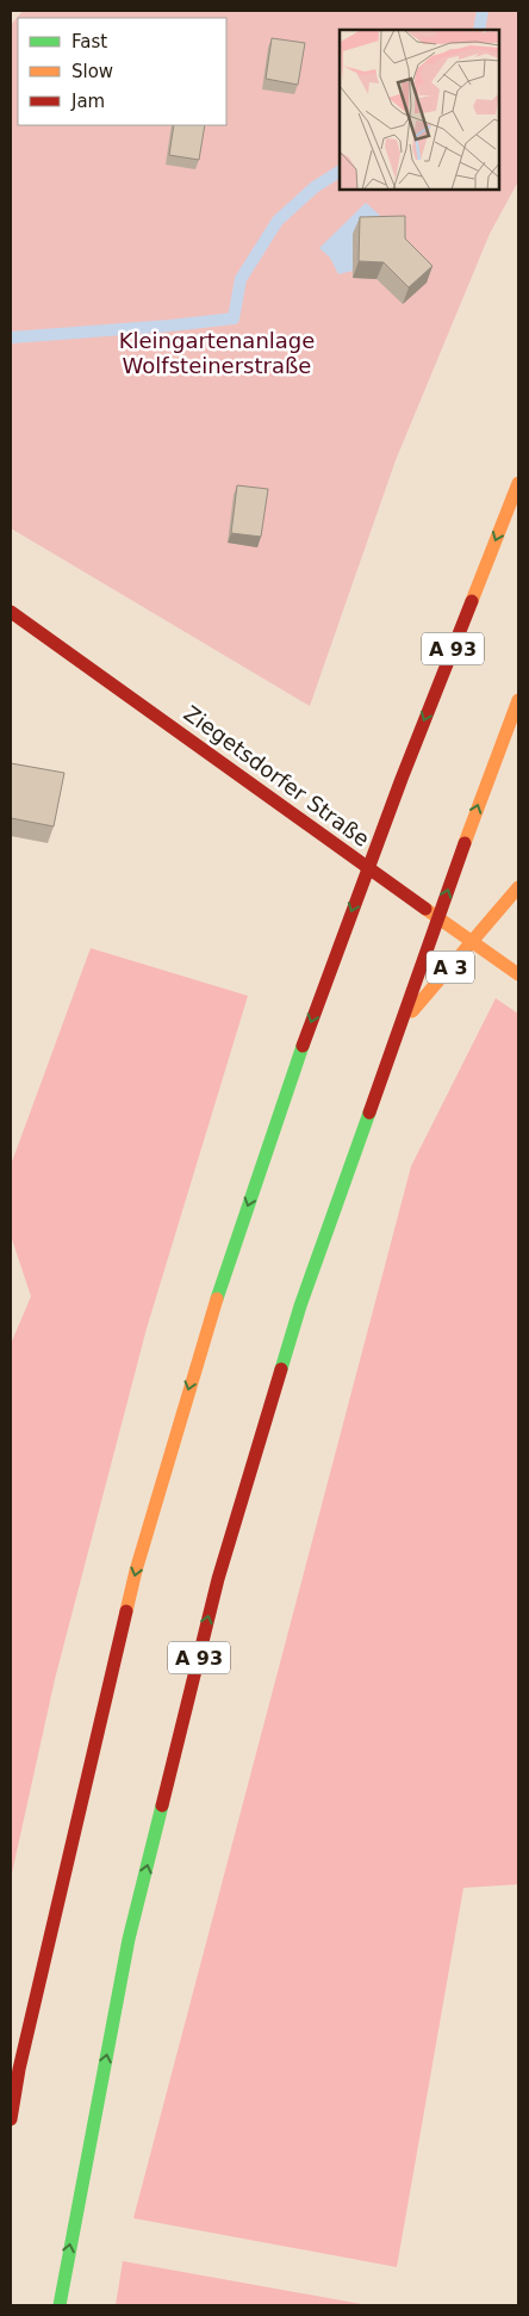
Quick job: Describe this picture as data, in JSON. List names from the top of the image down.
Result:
{
  "streets": {
    "main road": ["A 93", "Ziegetsdorfer Straße", "A 3"]
  },
  "crossings": [
    ["A 93", "A 3"]
  ],
  "parks": ["Kleingartenanlage Wolfsteinerstraße"],
  "legend": ["Fast", "Slow", "Jam"]
}
